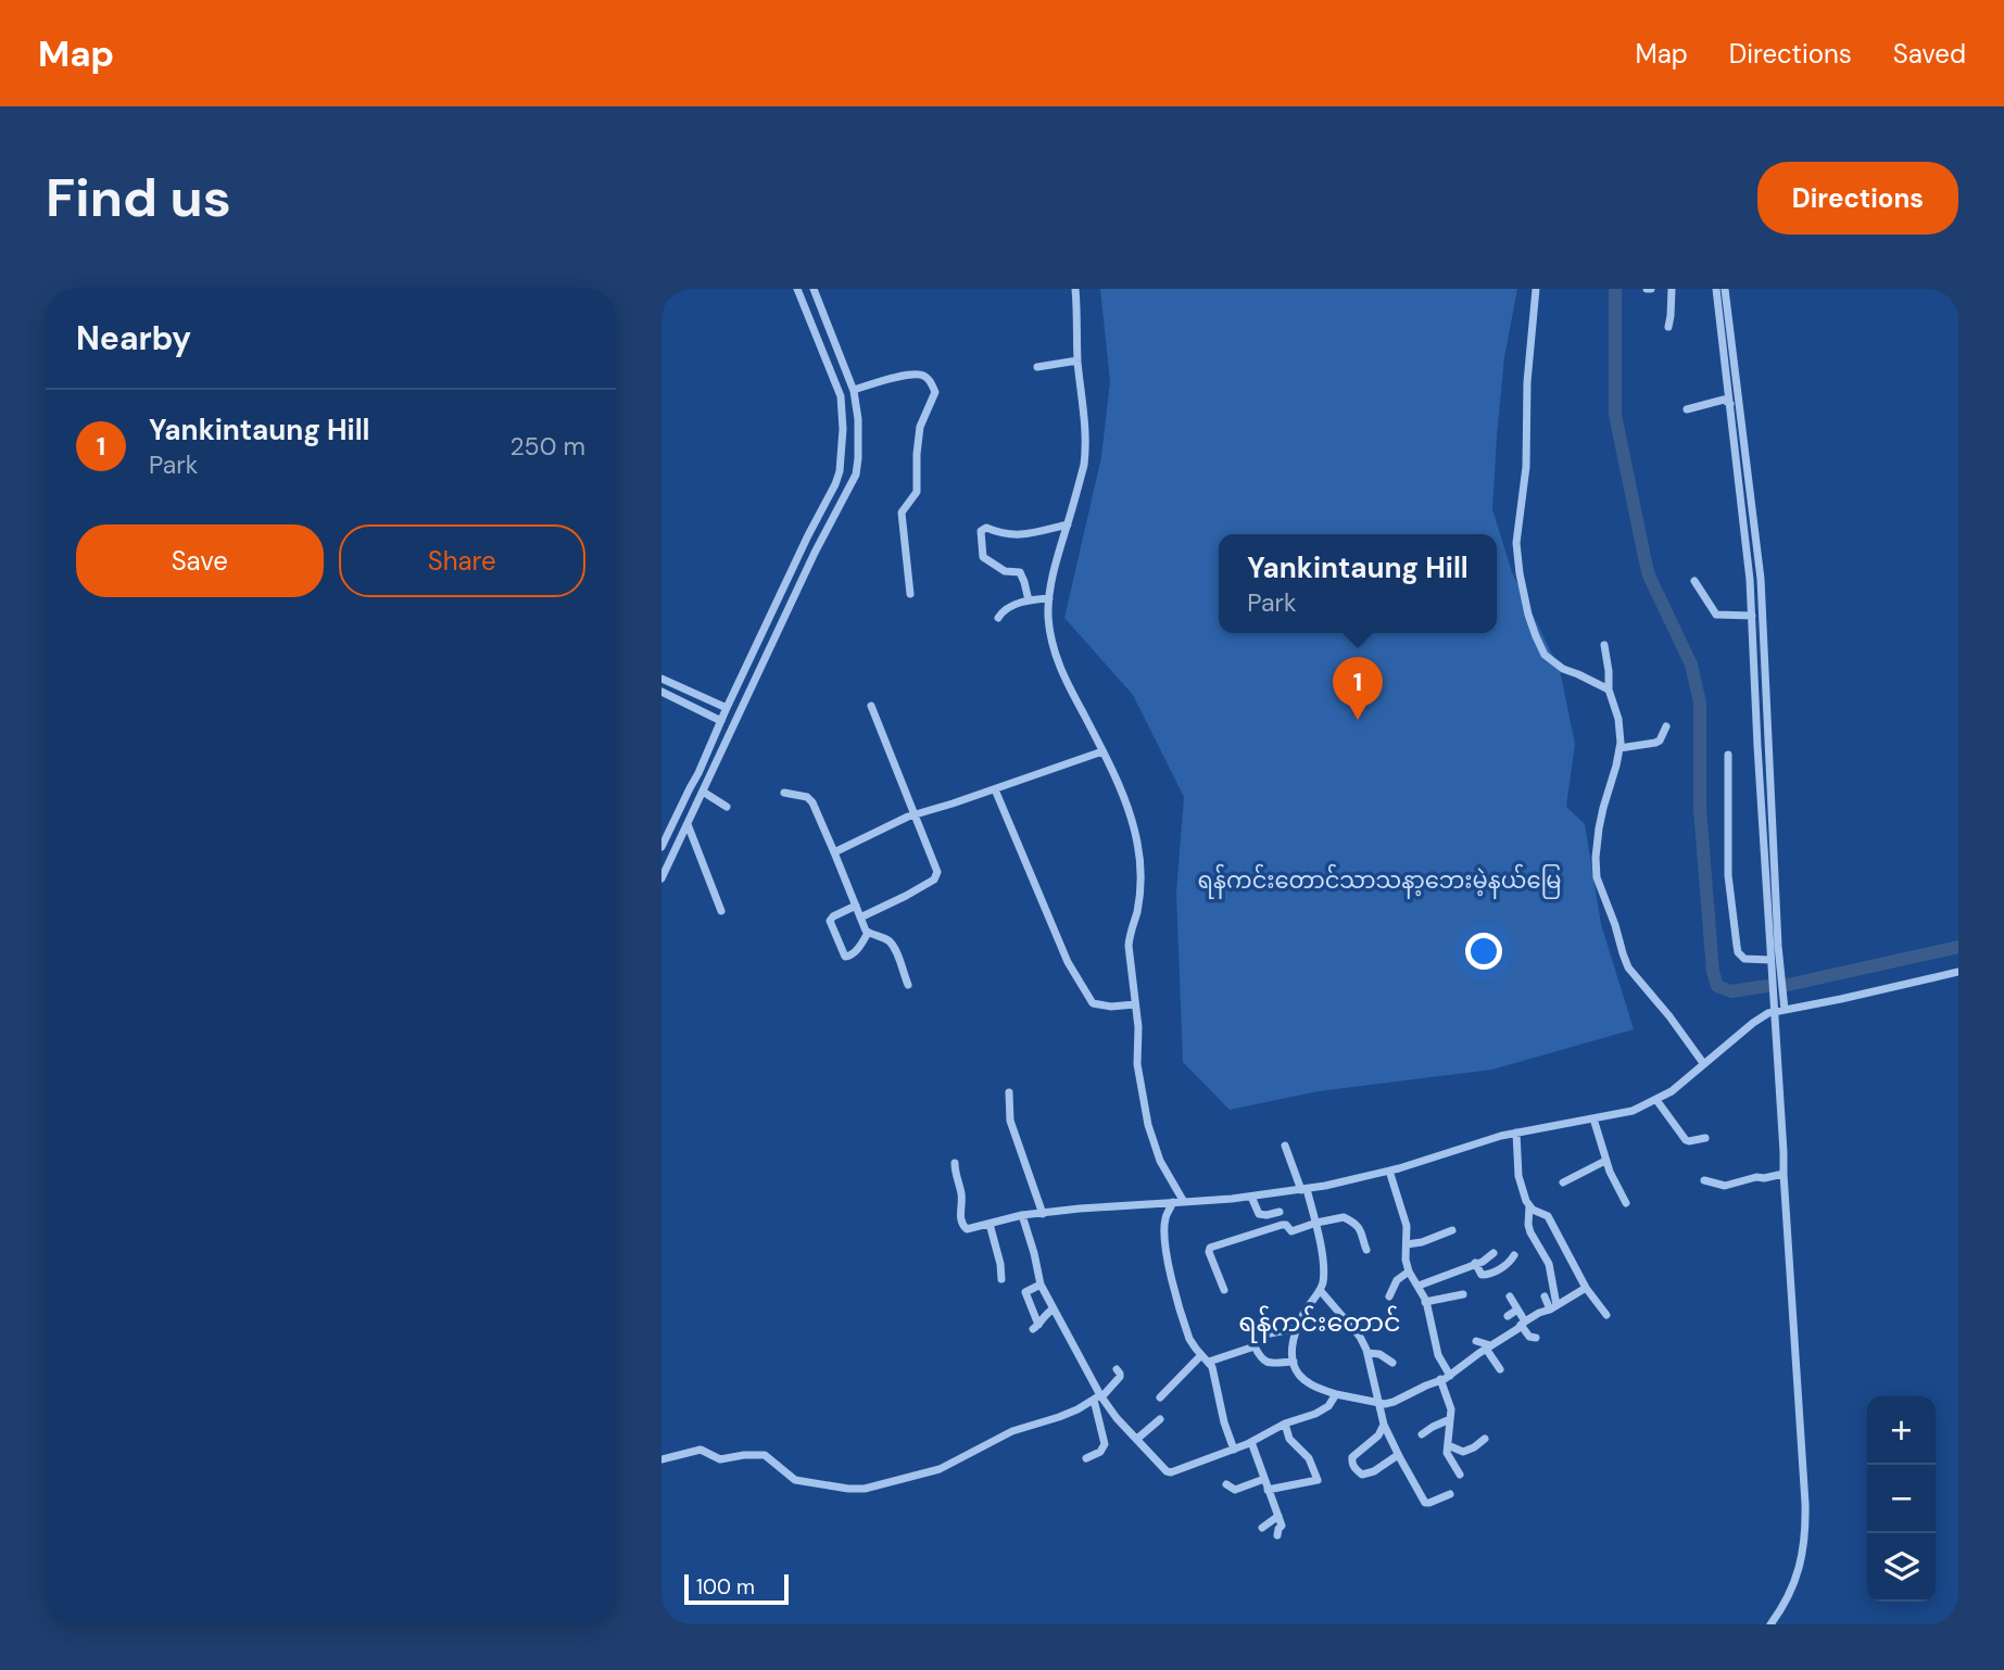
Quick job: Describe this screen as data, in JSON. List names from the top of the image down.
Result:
{
  "districts": ["ရန်ကင်းတောင်"],
  "parks": ["ရန်ကင်းတောင်သာသနာ့ဘေးမဲ့နယ်မြေ"],
  "scale_bar": "100 m",
  "page": {
    "header": "Map",
    "nav": ["Map", "Directions", "Saved"],
    "buttons": [
      "Directions",
      ["Save", "Share"]
    ],
    "title": "Find us",
    "heading": "Nearby",
    "list": [
      {
        "mark": "1",
        "name": "Yankintaung Hill",
        "note": "Park",
        "value": "250 m"
      }
    ],
    "popup": ["Yankintaung Hill", "Park"],
    "pins": "1",
    "map_buttons": ["+", "−"],
    "scale": "100 m"
  }
}
